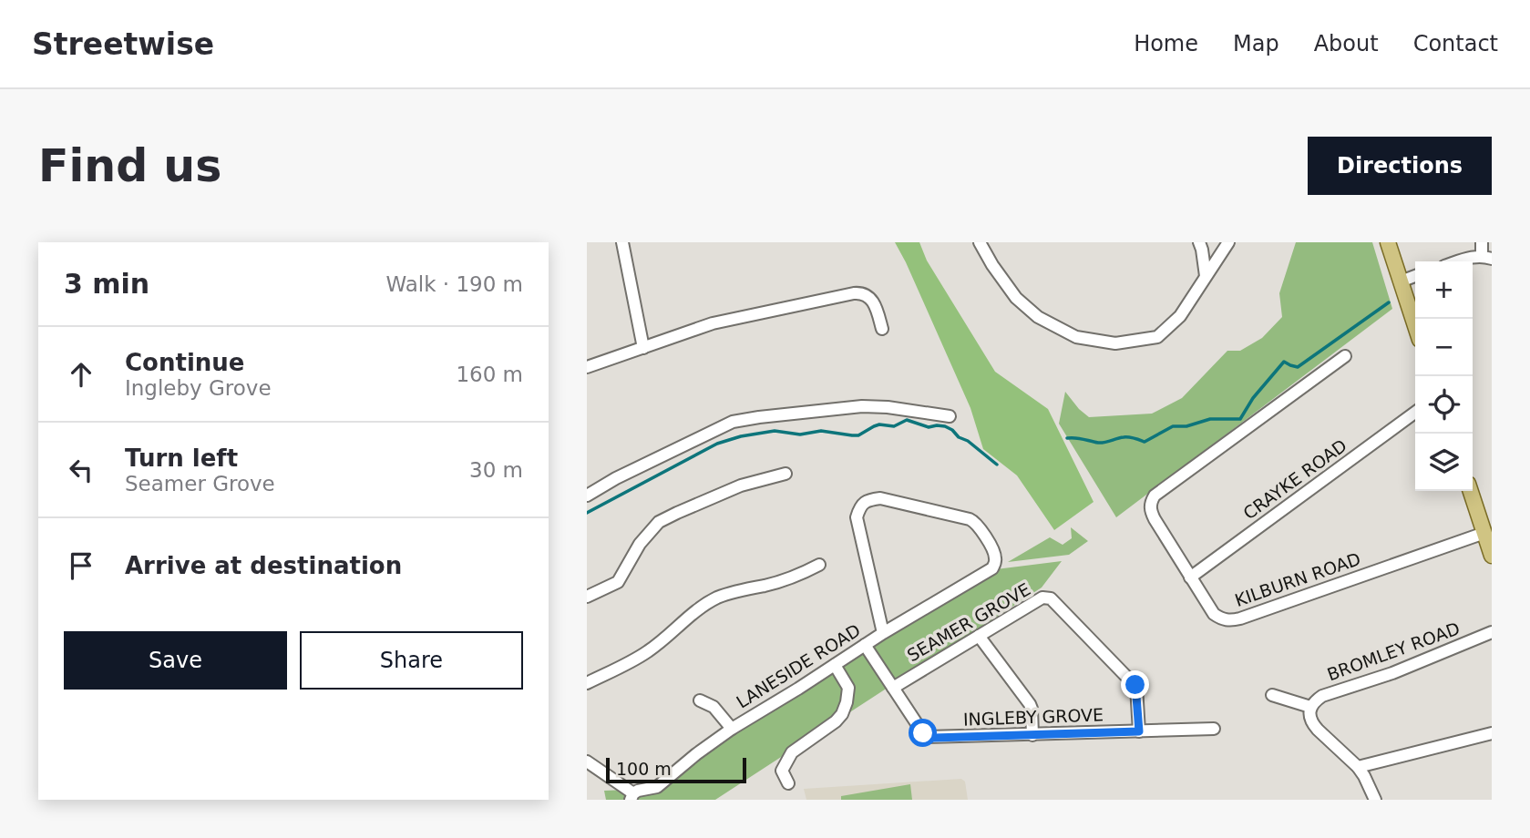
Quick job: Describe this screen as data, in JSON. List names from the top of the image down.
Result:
{
  "streets": {
    "street": [
      "CRAYKE ROAD",
      "KILBURN ROAD",
      "SEAMER GROVE",
      "BROMLEY ROAD",
      "LANESIDE ROAD",
      "INGLEBY GROVE"
    ]
  },
  "crossings": [
    ["CRAYKE ROAD", "KILBURN ROAD"],
    ["SEAMER GROVE", "INGLEBY GROVE"],
    ["LANESIDE ROAD", "INGLEBY GROVE"]
  ],
  "scale_bar": "100 m",
  "page": {
    "header": "Streetwise",
    "nav": [
      "Home",
      "Map",
      "About",
      "Contact"
    ],
    "buttons": [
      "Directions",
      ["Save", "Share"]
    ],
    "title": "Find us",
    "heading": ["3 min", "Walk · 190 m"],
    "map_buttons": ["+", "−"],
    "list": [
      ["Continue", "Ingleby Grove", "160 m"],
      ["Turn left", "Seamer Grove", "30 m"],
      "Arrive at destination"
    ],
    "scale": "100 m"
  }
}
